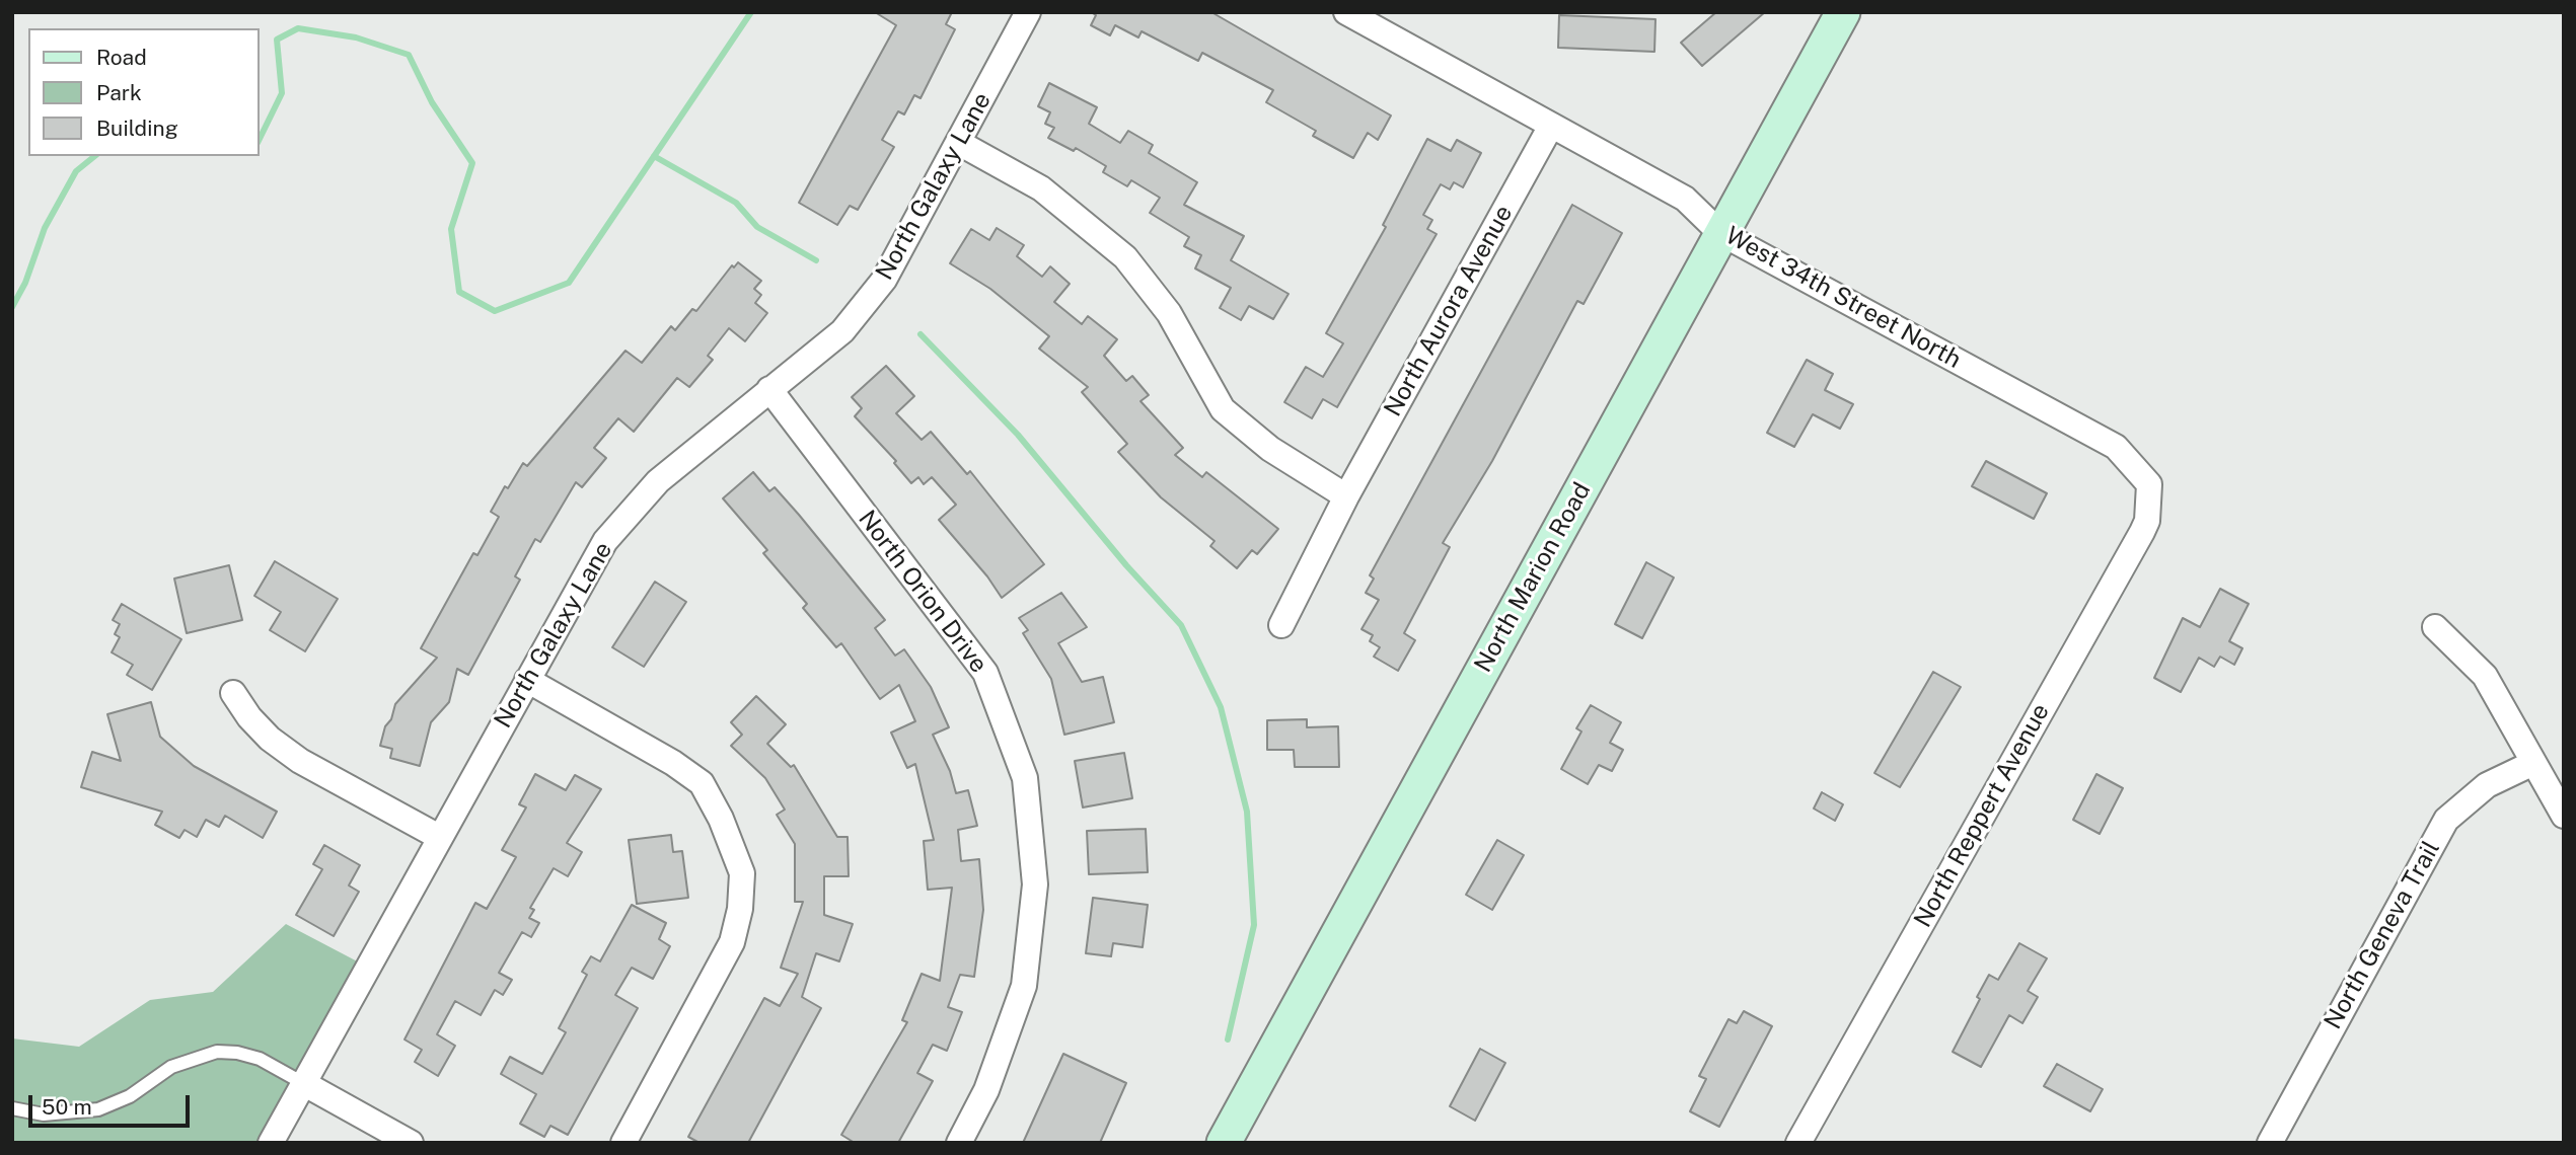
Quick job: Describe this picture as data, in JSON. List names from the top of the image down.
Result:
{
  "streets": {
    "main road": ["North Marion Road"],
    "street": [
      "North Galaxy Lane",
      "West 34th Street North",
      "North Aurora Avenue",
      "North Orion Drive",
      "North Reppert Avenue",
      "North Geneva Trail"
    ]
  },
  "crossings": [
    ["North Galaxy Lane", "North Orion Drive"],
    ["West 34th Street North", "North Aurora Avenue"],
    ["West 34th Street North", "North Marion Road"],
    ["West 34th Street North", "North Reppert Avenue"]
  ],
  "legend": ["Road", "Park", "Building"],
  "scale_bar": "50 m"
}
